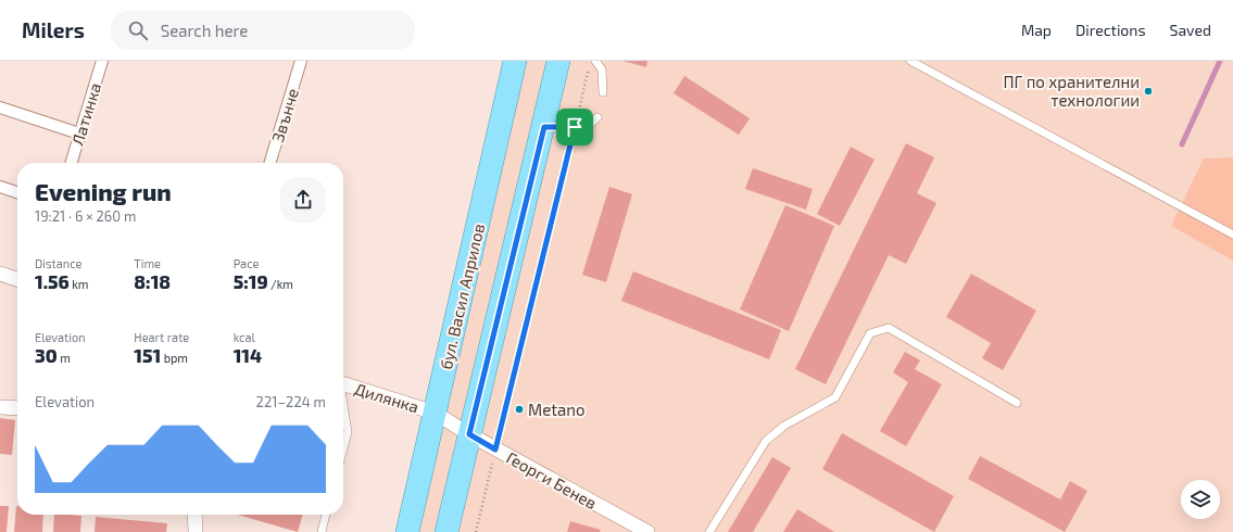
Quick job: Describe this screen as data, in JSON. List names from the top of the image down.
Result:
{
  "streets": {
    "main road": ["бул. Васил Априлов"],
    "street": [
      "Латинка",
      "Звънче",
      "Дилянка",
      "Георги Бенев"
    ]
  },
  "crossings": [
    ["бул. Васил Априлов", "Дилянка"],
    ["бул. Васил Априлов", "Георги Бенев"],
    ["Дилянка", "Георги Бенев"]
  ],
  "places": ["ПГ по хранителни технологии", "Metano"],
  "page": {
    "header": "Milers",
    "search": "Search here",
    "nav": ["Map", "Directions", "Saved"],
    "heading": ["Evening run", "19:21 · 6 × 260 m"],
    "stats": [
      ["Distance", "1.56 km"],
      ["Time", "8:18"],
      ["Pace", "5:19 /km"],
      ["Elevation", "30 m"],
      ["Heart rate", "151 bpm"],
      ["kcal", "114"]
    ],
    "chart": ["Elevation", "221–224 m"]
  }
}
